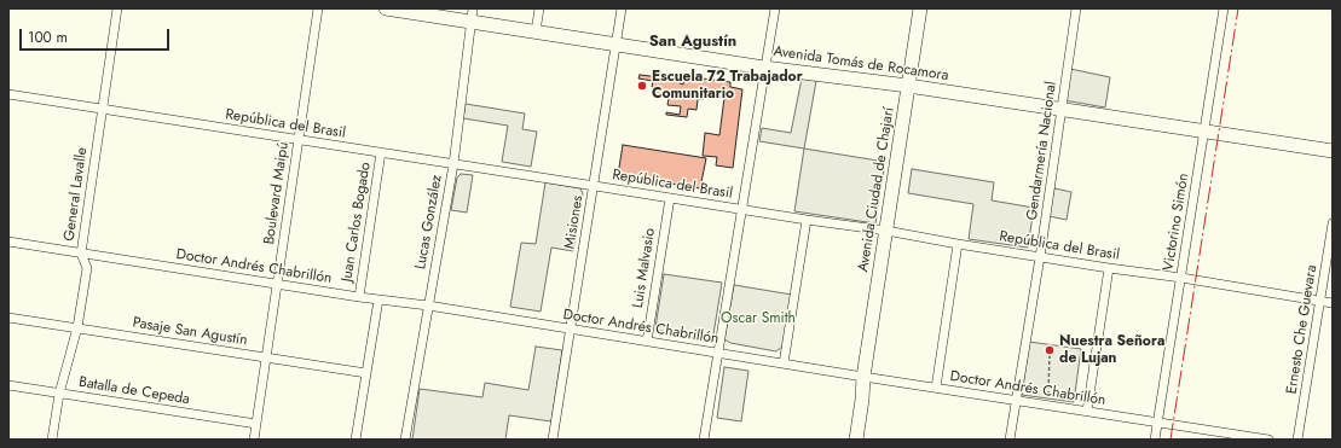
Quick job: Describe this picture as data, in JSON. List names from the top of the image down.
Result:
{
  "streets": {
    "street": [
      "Avenida Tomás de Rocamora",
      "República del Brasil",
      "Gendarmería Nacional",
      "Avenida Ciudad de Chajarí",
      "Boulevard Maipú",
      "General Lavalle",
      "Juan Carlos Bogado",
      "Lucas González",
      "Misiones",
      "Victorino Simón",
      "Doctor Andrés Chabrillón",
      "Luis Malvasio",
      "Ernesto Che Guevara",
      "Pasaje San Agustín",
      "Batalla de Cepeda"
    ]
  },
  "crossings": [
    ["Avenida Tomás de Rocamora", "Gendarmería Nacional"],
    ["Avenida Tomás de Rocamora", "Avenida Ciudad de Chajarí"],
    ["Avenida Tomás de Rocamora", "Lucas González"],
    ["Avenida Tomás de Rocamora", "Misiones"],
    ["Avenida Tomás de Rocamora", "Victorino Simón"],
    ["República del Brasil", "Gendarmería Nacional"],
    ["República del Brasil", "Avenida Ciudad de Chajarí"],
    ["República del Brasil", "Boulevard Maipú"],
    ["República del Brasil", "General Lavalle"],
    ["República del Brasil", "Juan Carlos Bogado"],
    ["República del Brasil", "Lucas González"],
    ["República del Brasil", "Misiones"],
    ["República del Brasil", "Victorino Simón"],
    ["República del Brasil", "Luis Malvasio"],
    ["República del Brasil", "Ernesto Che Guevara"],
    ["Gendarmería Nacional", "Doctor Andrés Chabrillón"],
    ["Avenida Ciudad de Chajarí", "Doctor Andrés Chabrillón"],
    ["Boulevard Maipú", "Doctor Andrés Chabrillón"],
    ["Boulevard Maipú", "Pasaje San Agustín"],
    ["Boulevard Maipú", "Batalla de Cepeda"],
    ["General Lavalle", "Doctor Andrés Chabrillón"],
    ["General Lavalle", "Pasaje San Agustín"],
    ["General Lavalle", "Batalla de Cepeda"],
    ["Juan Carlos Bogado", "Doctor Andrés Chabrillón"],
    ["Lucas González", "Doctor Andrés Chabrillón"],
    ["Misiones", "Doctor Andrés Chabrillón"],
    ["Victorino Simón", "Doctor Andrés Chabrillón"],
    ["Doctor Andrés Chabrillón", "Luis Malvasio"]
  ],
  "districts": ["San Agustín"],
  "parks": ["Oscar Smith"],
  "places": ["Escuela 72 Trabajador Comunitario", "Nuestra Señora de Lujan"],
  "scale_bar": "100 m"
}
